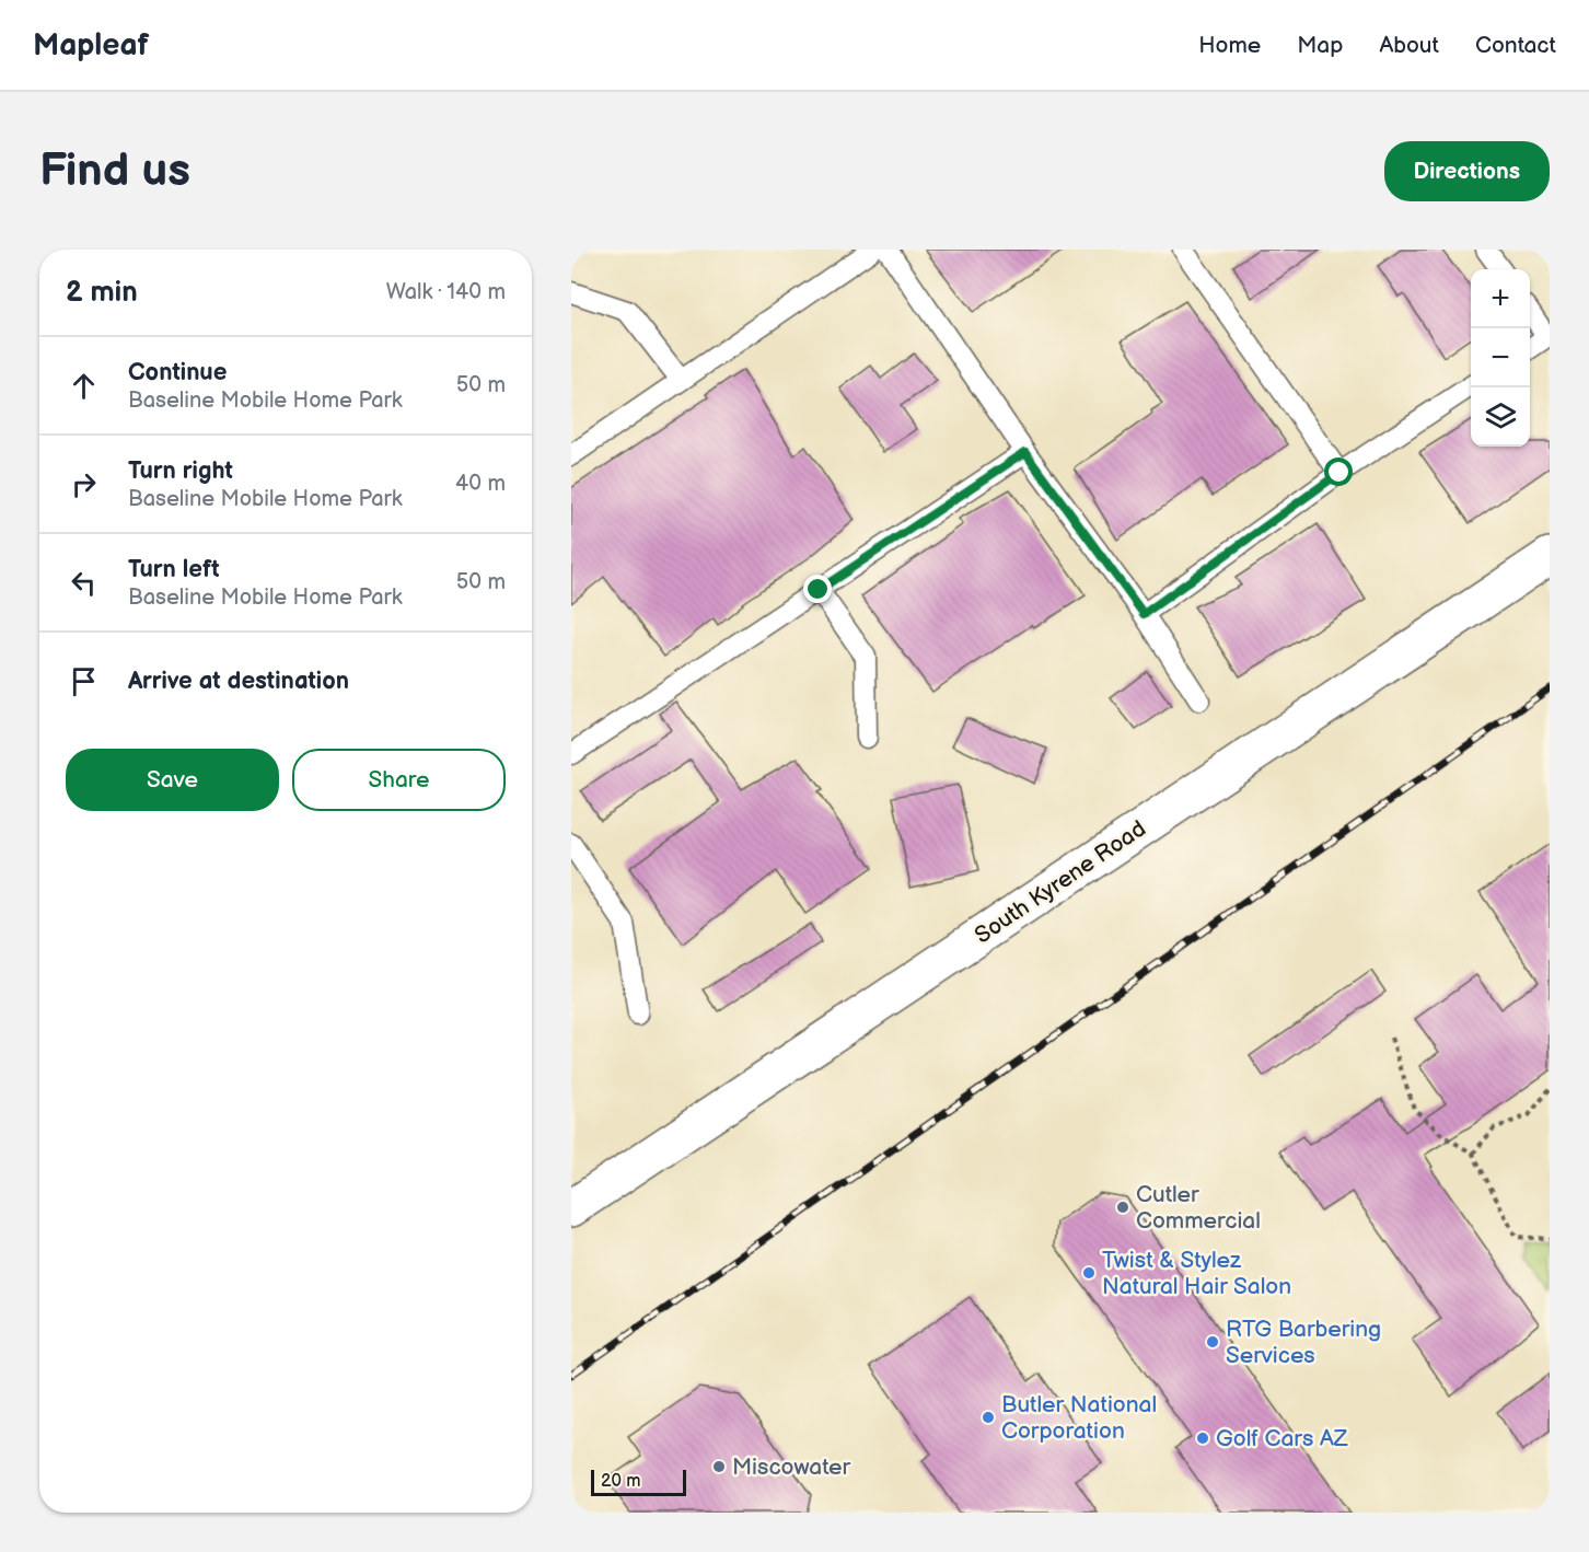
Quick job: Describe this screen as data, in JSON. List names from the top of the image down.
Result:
{
  "streets": {
    "street": ["South Kyrene Road"]
  },
  "places": [
    "Cutler Commercial",
    "Twist & Stylez Natural Hair Salon",
    "RTG Barbering Services",
    "Butler National Corporation",
    "Golf Cars AZ",
    "Miscowater"
  ],
  "scale_bar": "20 m",
  "page": {
    "header": "Mapleaf",
    "nav": [
      "Home",
      "Map",
      "About",
      "Contact"
    ],
    "buttons": [
      "Directions",
      ["Save", "Share"]
    ],
    "title": "Find us",
    "heading": ["2 min", "Walk · 140 m"],
    "map_buttons": ["+", "−"],
    "list": [
      ["Continue", "Baseline Mobile Home Park", "50 m"],
      ["Turn right", "Baseline Mobile Home Park", "40 m"],
      ["Turn left", "Baseline Mobile Home Park", "50 m"],
      "Arrive at destination"
    ],
    "scale": "20 m"
  }
}
